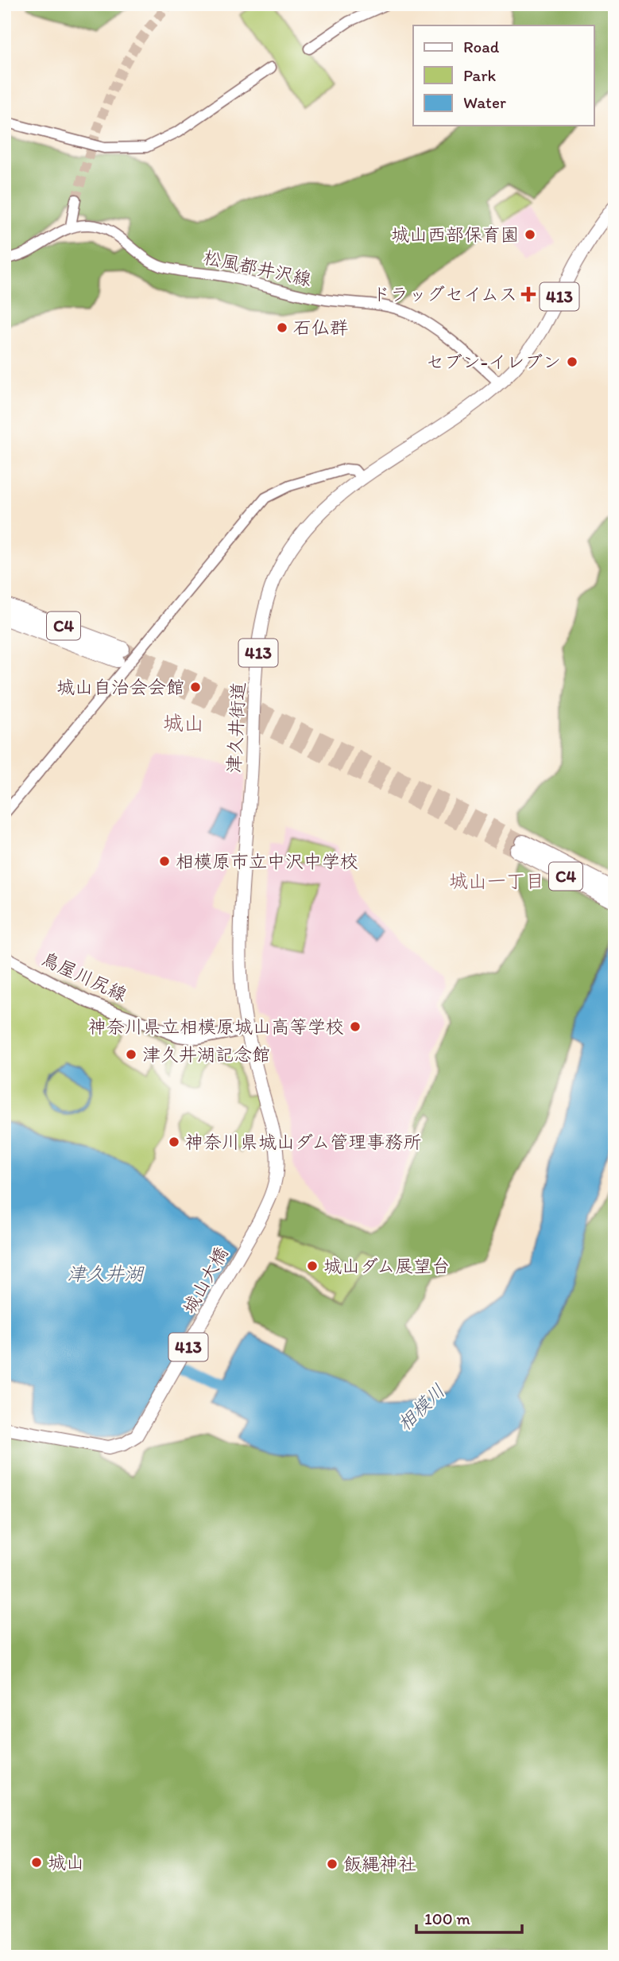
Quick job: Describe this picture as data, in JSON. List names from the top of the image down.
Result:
{
  "streets": {
    "highway": [
      "413",
      "C4",
      "津久井街道",
      "城山大橋"
    ],
    "main road": ["鳥屋川尻線"],
    "street": ["松風都井沢線"]
  },
  "crossings": [
    ["松風都井沢線", "津久井街道"],
    ["津久井街道", "鳥屋川尻線"],
    ["津久井街道", "城山大橋"]
  ],
  "districts": ["城山", "城山一丁目"],
  "water": ["津久井湖", "相模川"],
  "places": {
    "other": [
      "城山西部保育園",
      "石仏群",
      "セブン-イレブン",
      "城山自治会会館",
      "相模原市立中沢中学校",
      "神奈川県立相模原城山高等学校",
      "津久井湖記念館",
      "神奈川県城山ダム管理事務所",
      "城山ダム展望台",
      "城山",
      "飯縄神社"
    ],
    "health": ["ドラッグセイムス"]
  },
  "legend": ["Road", "Park", "Water"],
  "scale_bar": "100 m"
}
